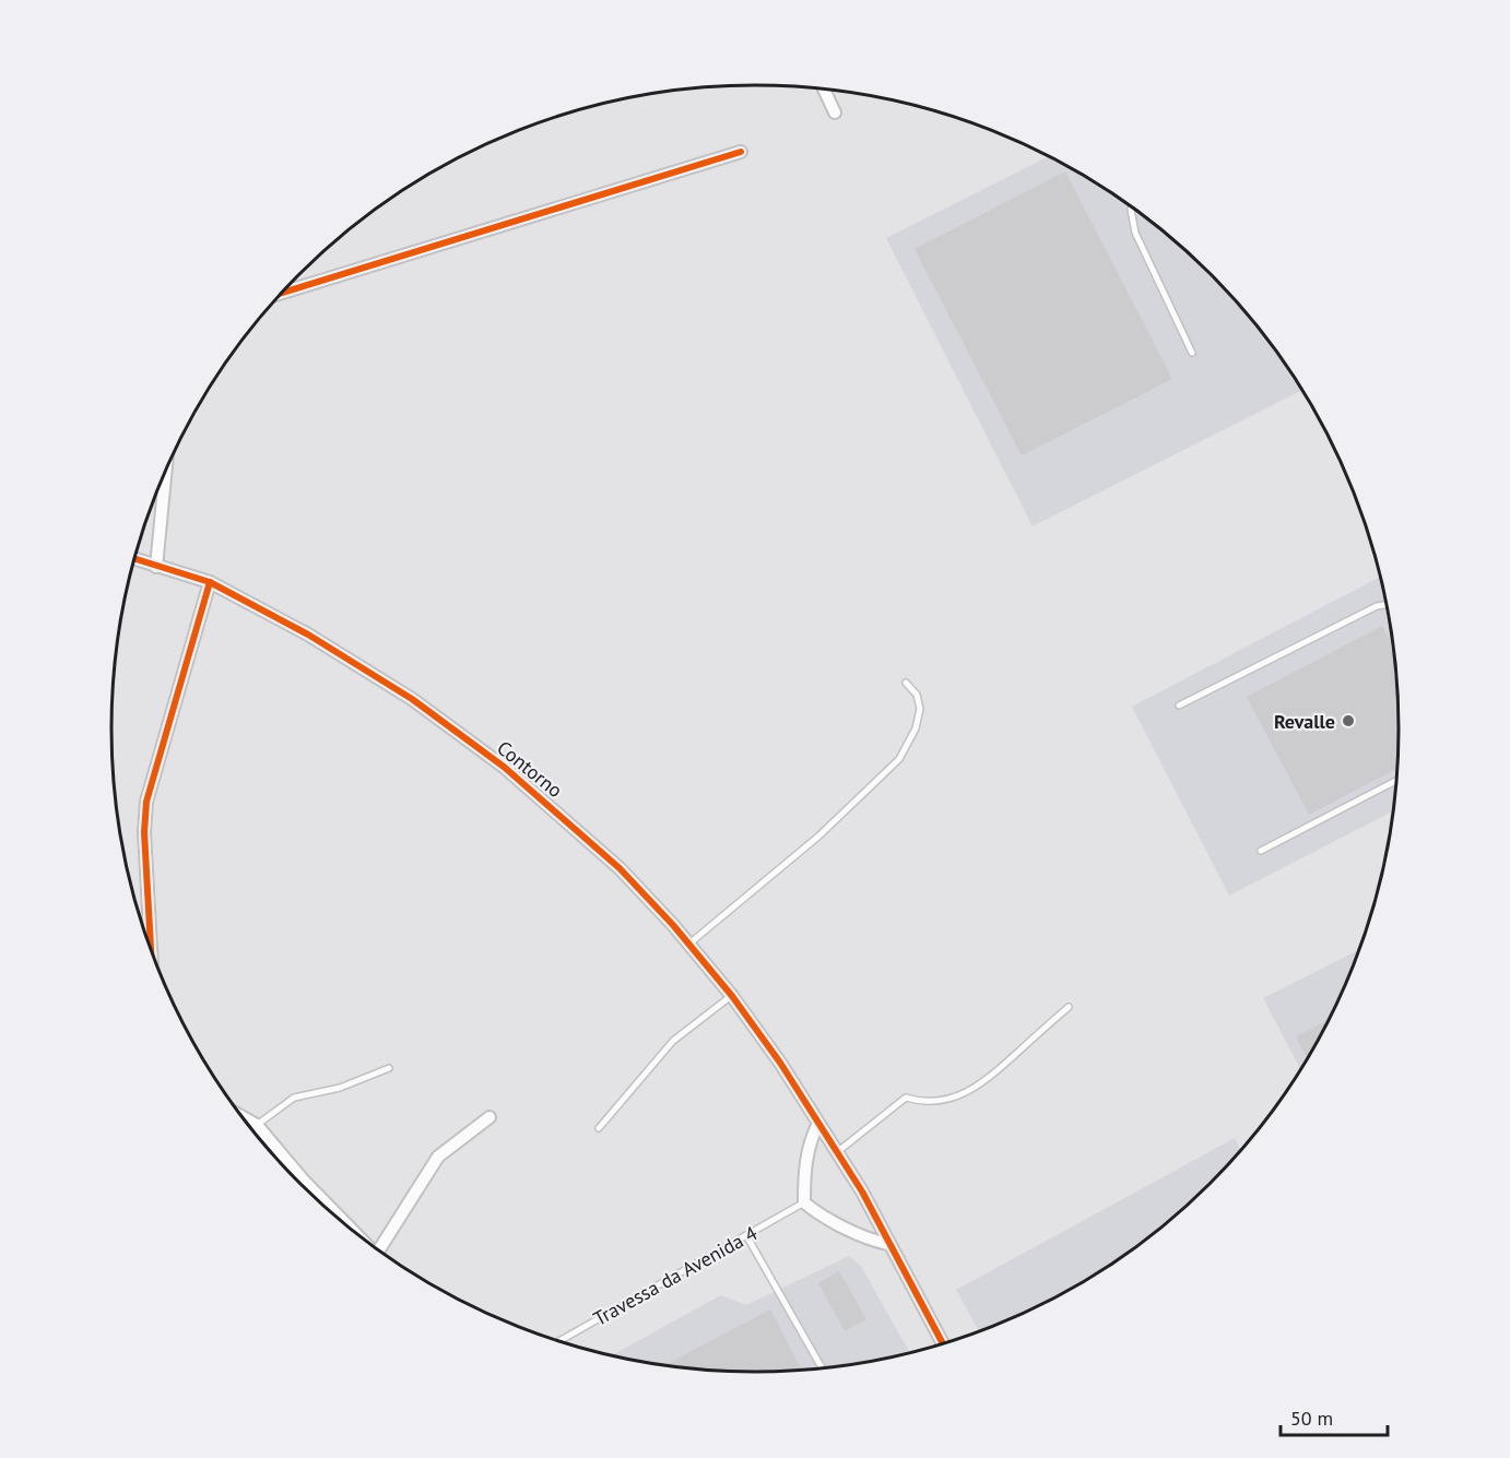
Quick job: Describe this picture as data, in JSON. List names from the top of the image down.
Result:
{
  "streets": {
    "street": ["Contorno"],
    "lane": ["Travessa da Avenida 4"]
  },
  "places": ["Revalle"],
  "scale_bar": "50 m"
}
